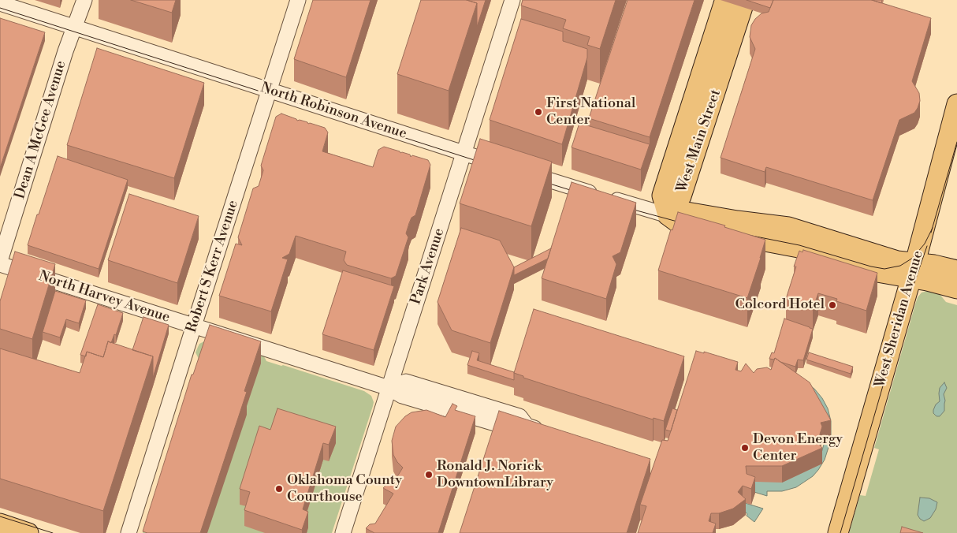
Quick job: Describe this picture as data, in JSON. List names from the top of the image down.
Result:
{
  "streets": {
    "main road": ["North Robinson Avenue", "West Main Street", "West Sheridan Avenue"],
    "street": [
      "Dean A McGee Avenue",
      "Robert S Kerr Avenue",
      "Park Avenue",
      "North Harvey Avenue"
    ]
  },
  "crossings": [
    ["North Robinson Avenue", "Dean A McGee Avenue"],
    ["North Robinson Avenue", "West Main Street"],
    ["North Robinson Avenue", "Robert S Kerr Avenue"],
    ["North Robinson Avenue", "Park Avenue"],
    ["North Robinson Avenue", "West Sheridan Avenue"],
    ["Robert S Kerr Avenue", "North Harvey Avenue"],
    ["Park Avenue", "North Harvey Avenue"]
  ],
  "places": [
    "First National Center",
    "Colcord Hotel",
    "Devon Energy Center",
    "Ronald J. Norick DowntownLibrary",
    "Oklahoma County Courthouse"
  ]
}
